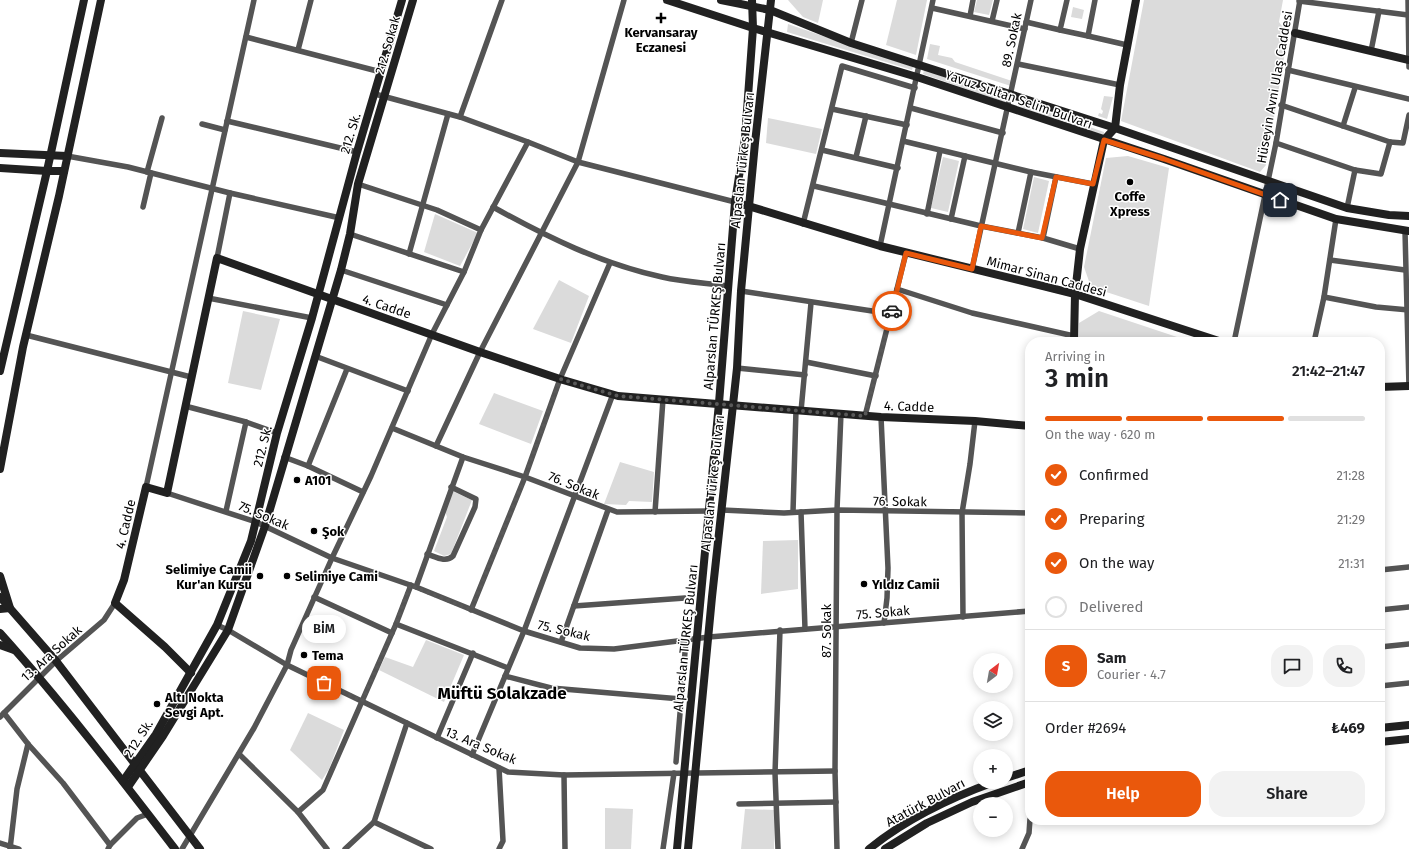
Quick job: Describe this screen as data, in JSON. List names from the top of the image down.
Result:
{
  "streets": {
    "main road": [
      "212. Sokak",
      "Yavuz Sultan Selim Bulvarı",
      "212. Sk.",
      "Alpaslan Türkeş Bulvarı",
      "Mimar Sinan Caddesi",
      "4. Cadde",
      "Alparslan TÜRKEŞ Bulvarı",
      "Atatürk Bulvarı"
    ],
    "street": [
      "89. Sokak",
      "Hüseyin Avni Ulaş Caddesi",
      "76. Sokak",
      "75. Sokak",
      "87. Sokak",
      "13. Ara Sokak"
    ]
  },
  "crossings": [
    ["89. Sokak", "Yavuz Sultan Selim Bulvarı"],
    ["89. Sokak", "Mimar Sinan Caddesi"],
    ["212. Sokak", "212. Sk."],
    ["212. Sokak", "4. Cadde"],
    ["212. Sokak", "75. Sokak"],
    ["212. Sokak", "13. Ara Sokak"],
    ["Hüseyin Avni Ulaş Caddesi", "Yavuz Sultan Selim Bulvarı"],
    ["Yavuz Sultan Selim Bulvarı", "Alpaslan Türkeş Bulvarı"],
    ["Yavuz Sultan Selim Bulvarı", "Alparslan TÜRKEŞ Bulvarı"],
    ["212. Sk.", "4. Cadde"],
    ["212. Sk.", "75. Sokak"],
    ["212. Sk.", "13. Ara Sokak"],
    ["Alpaslan Türkeş Bulvarı", "Mimar Sinan Caddesi"],
    ["Alpaslan Türkeş Bulvarı", "4. Cadde"],
    ["Alpaslan Türkeş Bulvarı", "76. Sokak"],
    ["Alpaslan Türkeş Bulvarı", "75. Sokak"],
    ["Alpaslan Türkeş Bulvarı", "13. Ara Sokak"],
    ["Mimar Sinan Caddesi", "Alparslan TÜRKEŞ Bulvarı"],
    ["4. Cadde", "Alparslan TÜRKEŞ Bulvarı"],
    ["4. Cadde", "75. Sokak"],
    ["4. Cadde", "87. Sokak"],
    ["4. Cadde", "13. Ara Sokak"],
    ["Alparslan TÜRKEŞ Bulvarı", "76. Sokak"],
    ["Alparslan TÜRKEŞ Bulvarı", "75. Sokak"],
    ["Alparslan TÜRKEŞ Bulvarı", "13. Ara Sokak"],
    ["76. Sokak", "87. Sokak"],
    ["75. Sokak", "87. Sokak"],
    ["87. Sokak", "13. Ara Sokak"]
  ],
  "districts": ["Müftü Solakzade"],
  "places": {
    "health": ["Kervansaray Eczanesi"],
    "other": [
      "Coffe Xpress",
      "A101",
      "Şok",
      "Selimiye Camii Kur'an Kursu",
      "Selimiye Cami",
      "Yıldız Camii",
      "Tema",
      "BİM",
      "Altı Nokta Sevgi Apt."
    ]
  },
  "north": "top right",
  "page": {
    "heading": ["3 min", "Arriving in", "21:42–21:47"],
    "panel": [
      "Sam",
      "Courier · 4.7",
      "Order #2694",
      "₺469"
    ],
    "bar": "On the way · 620 m",
    "list": [
      ["Confirmed", "21:28"],
      ["Preparing", "21:29"],
      ["On the way", "21:31"],
      "Delivered"
    ],
    "bubble": "BİM",
    "round": "S",
    "map_buttons": ["+", "−"],
    "buttons": ["Help", "Share"]
  }
}
